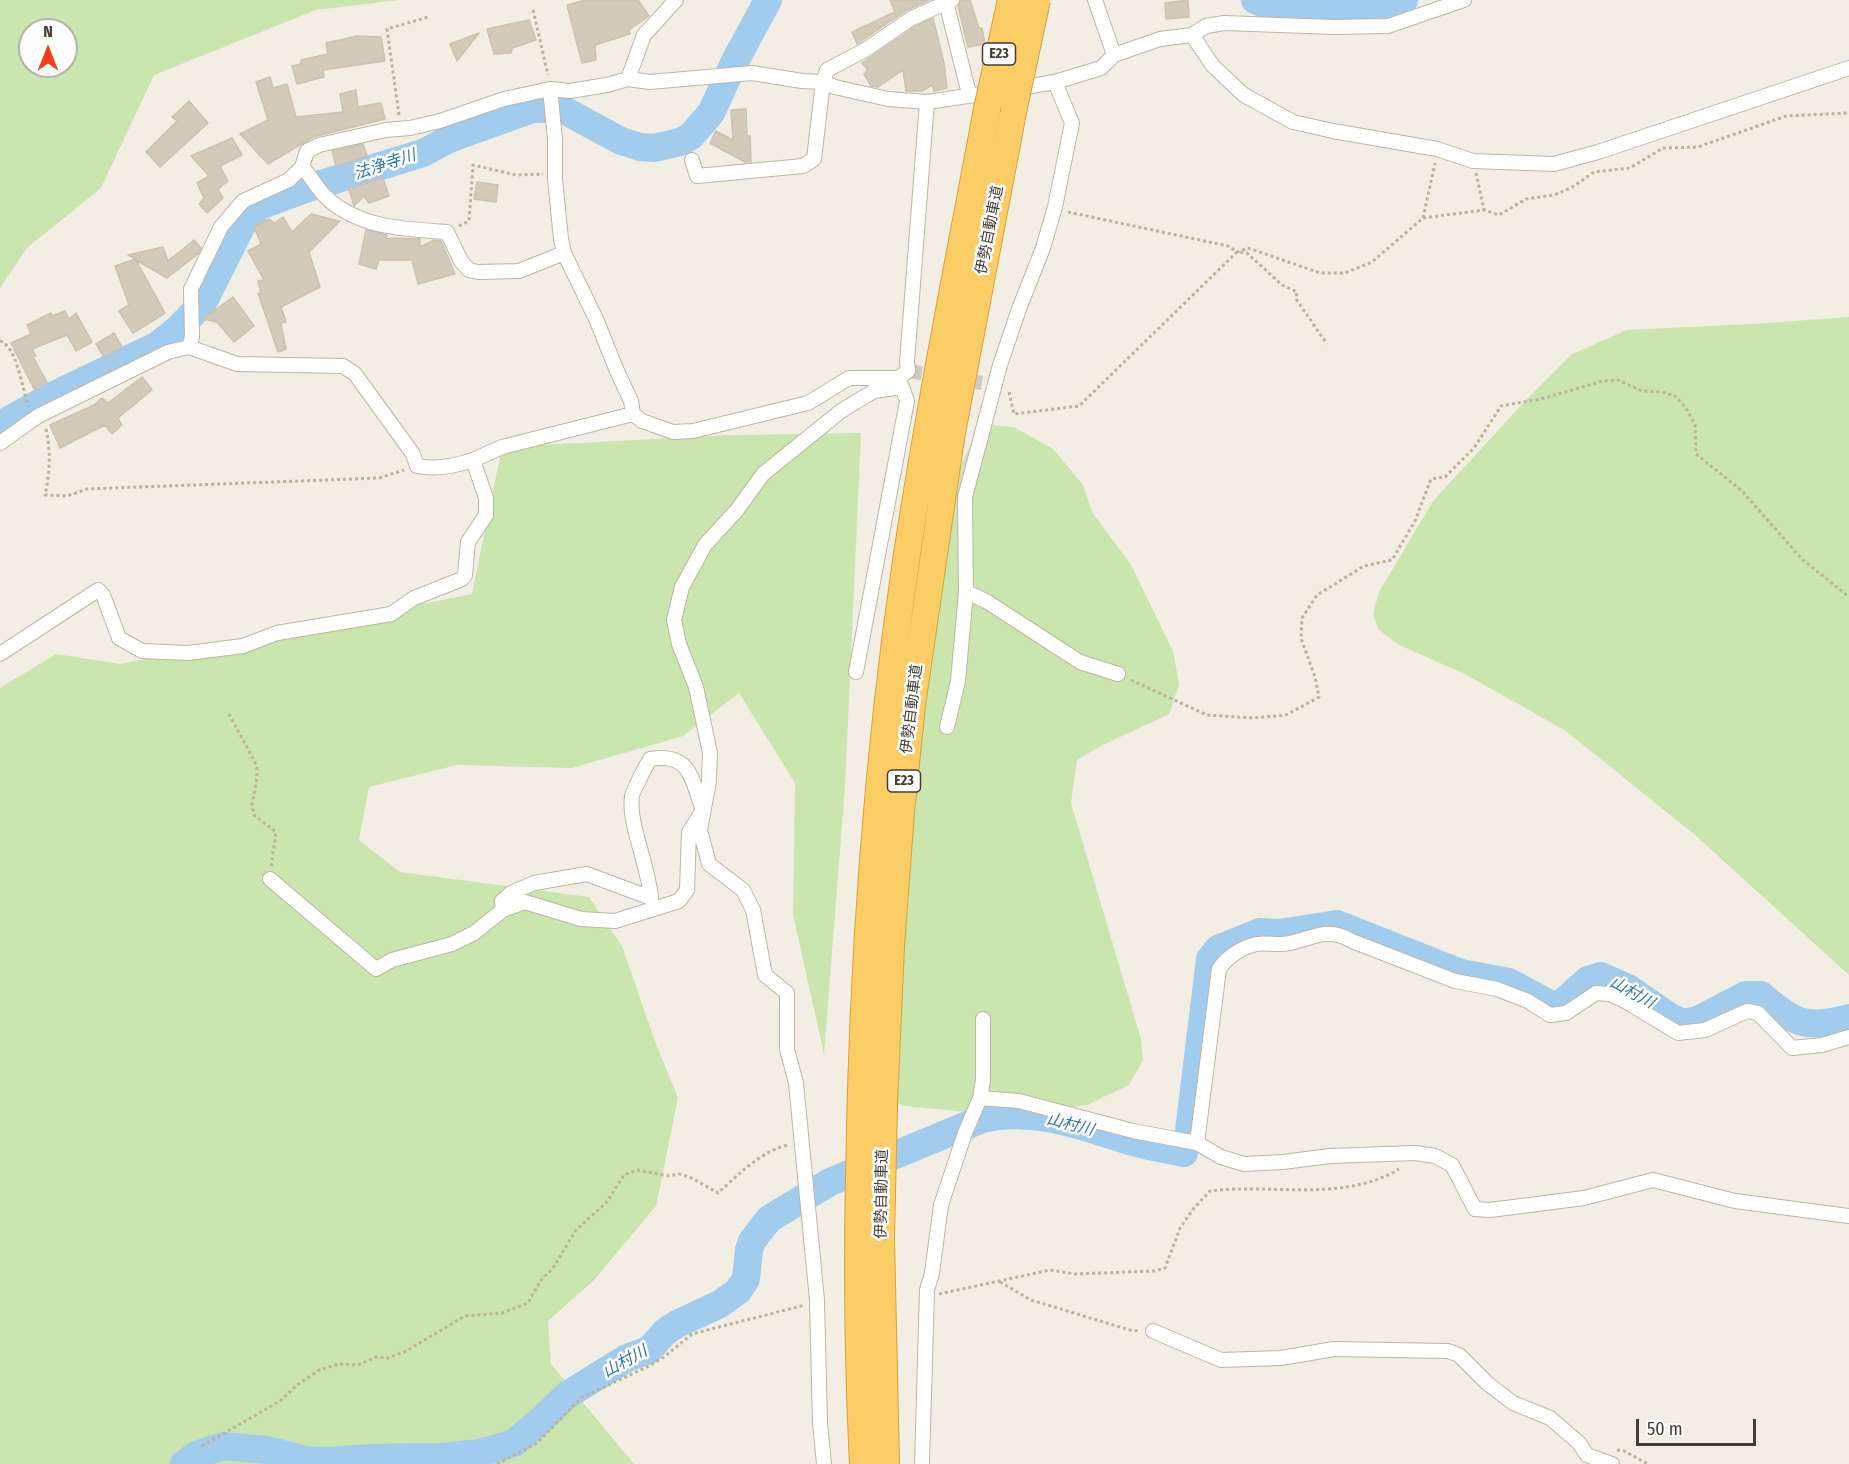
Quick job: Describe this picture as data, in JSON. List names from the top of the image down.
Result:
{
  "streets": {
    "highway": ["E23", "伊勢自動車道"]
  },
  "water": ["法浄寺川", "山村川"],
  "scale_bar": "50 m",
  "north": "top"
}
